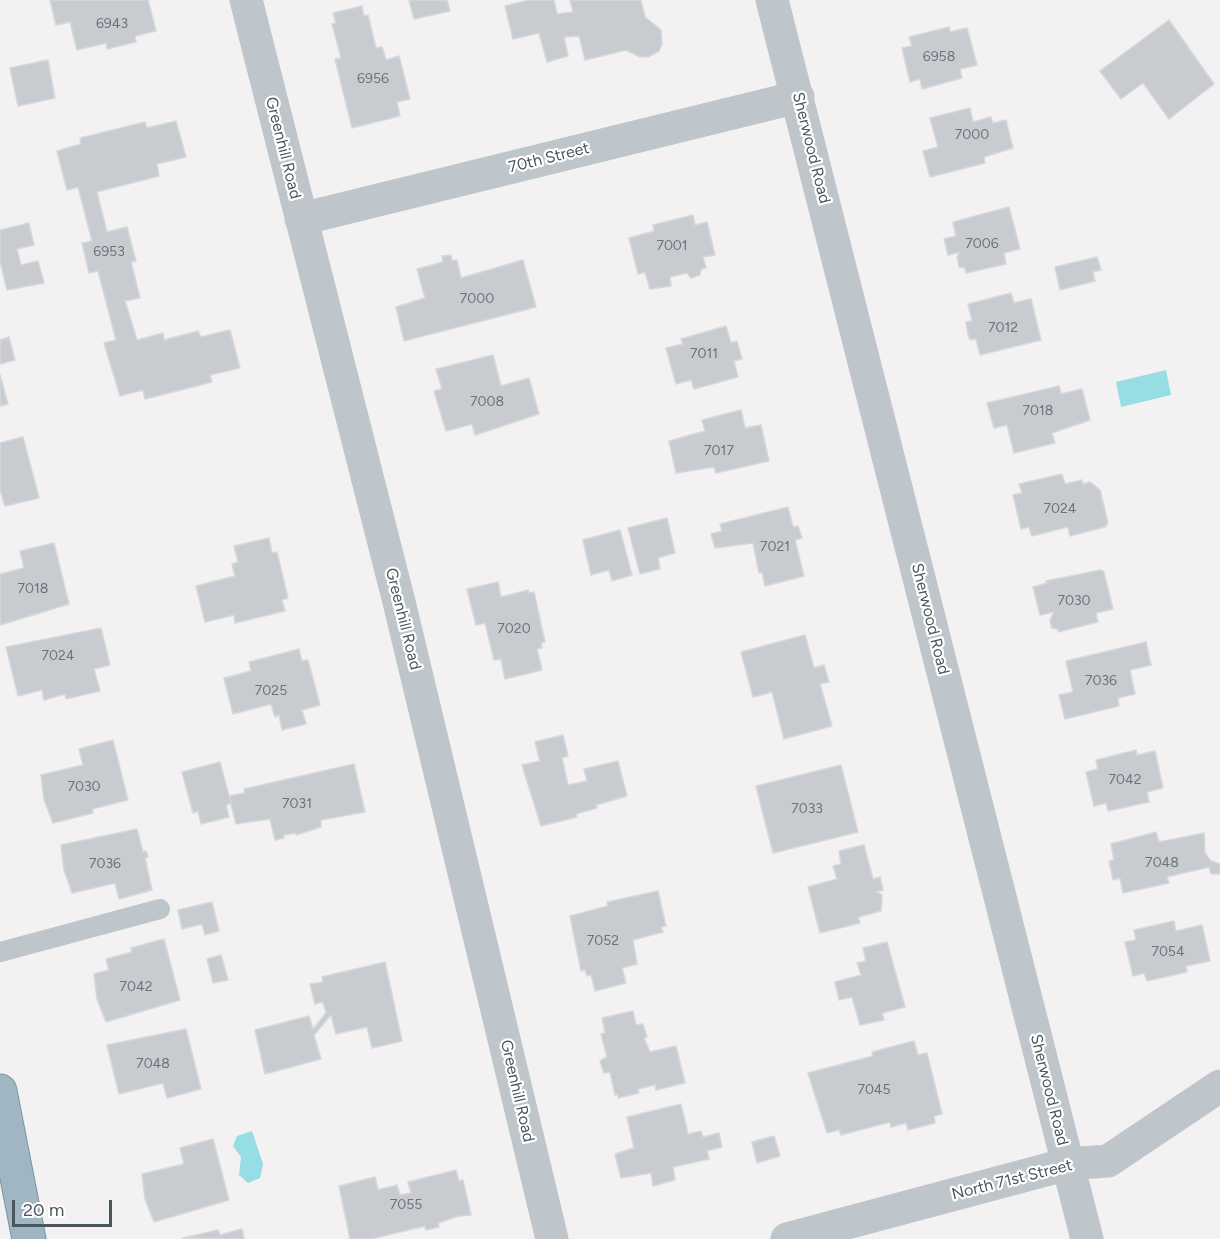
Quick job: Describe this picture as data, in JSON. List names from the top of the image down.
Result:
{
  "streets": {
    "street": [
      "Greenhill Road",
      "Sherwood Road",
      "70th Street",
      "North 71st Street"
    ]
  },
  "crossings": [
    ["Greenhill Road", "70th Street"],
    ["Sherwood Road", "70th Street"],
    ["Sherwood Road", "North 71st Street"]
  ],
  "house_numbers": [
    "6943",
    "6958",
    "6956",
    "7000",
    "7006",
    "7001",
    "6953",
    "7000",
    "7012",
    "7011",
    "7008",
    "7018",
    "7017",
    "7024",
    "7021",
    "7018",
    "7030",
    "7020",
    "7024",
    "7036",
    "7025",
    "7042",
    "7030",
    "7031",
    "7033",
    "7048",
    "7036",
    "7052",
    "7054",
    "7042",
    "7048",
    "7045",
    "7055"
  ],
  "scale_bar": "20 m"
}
